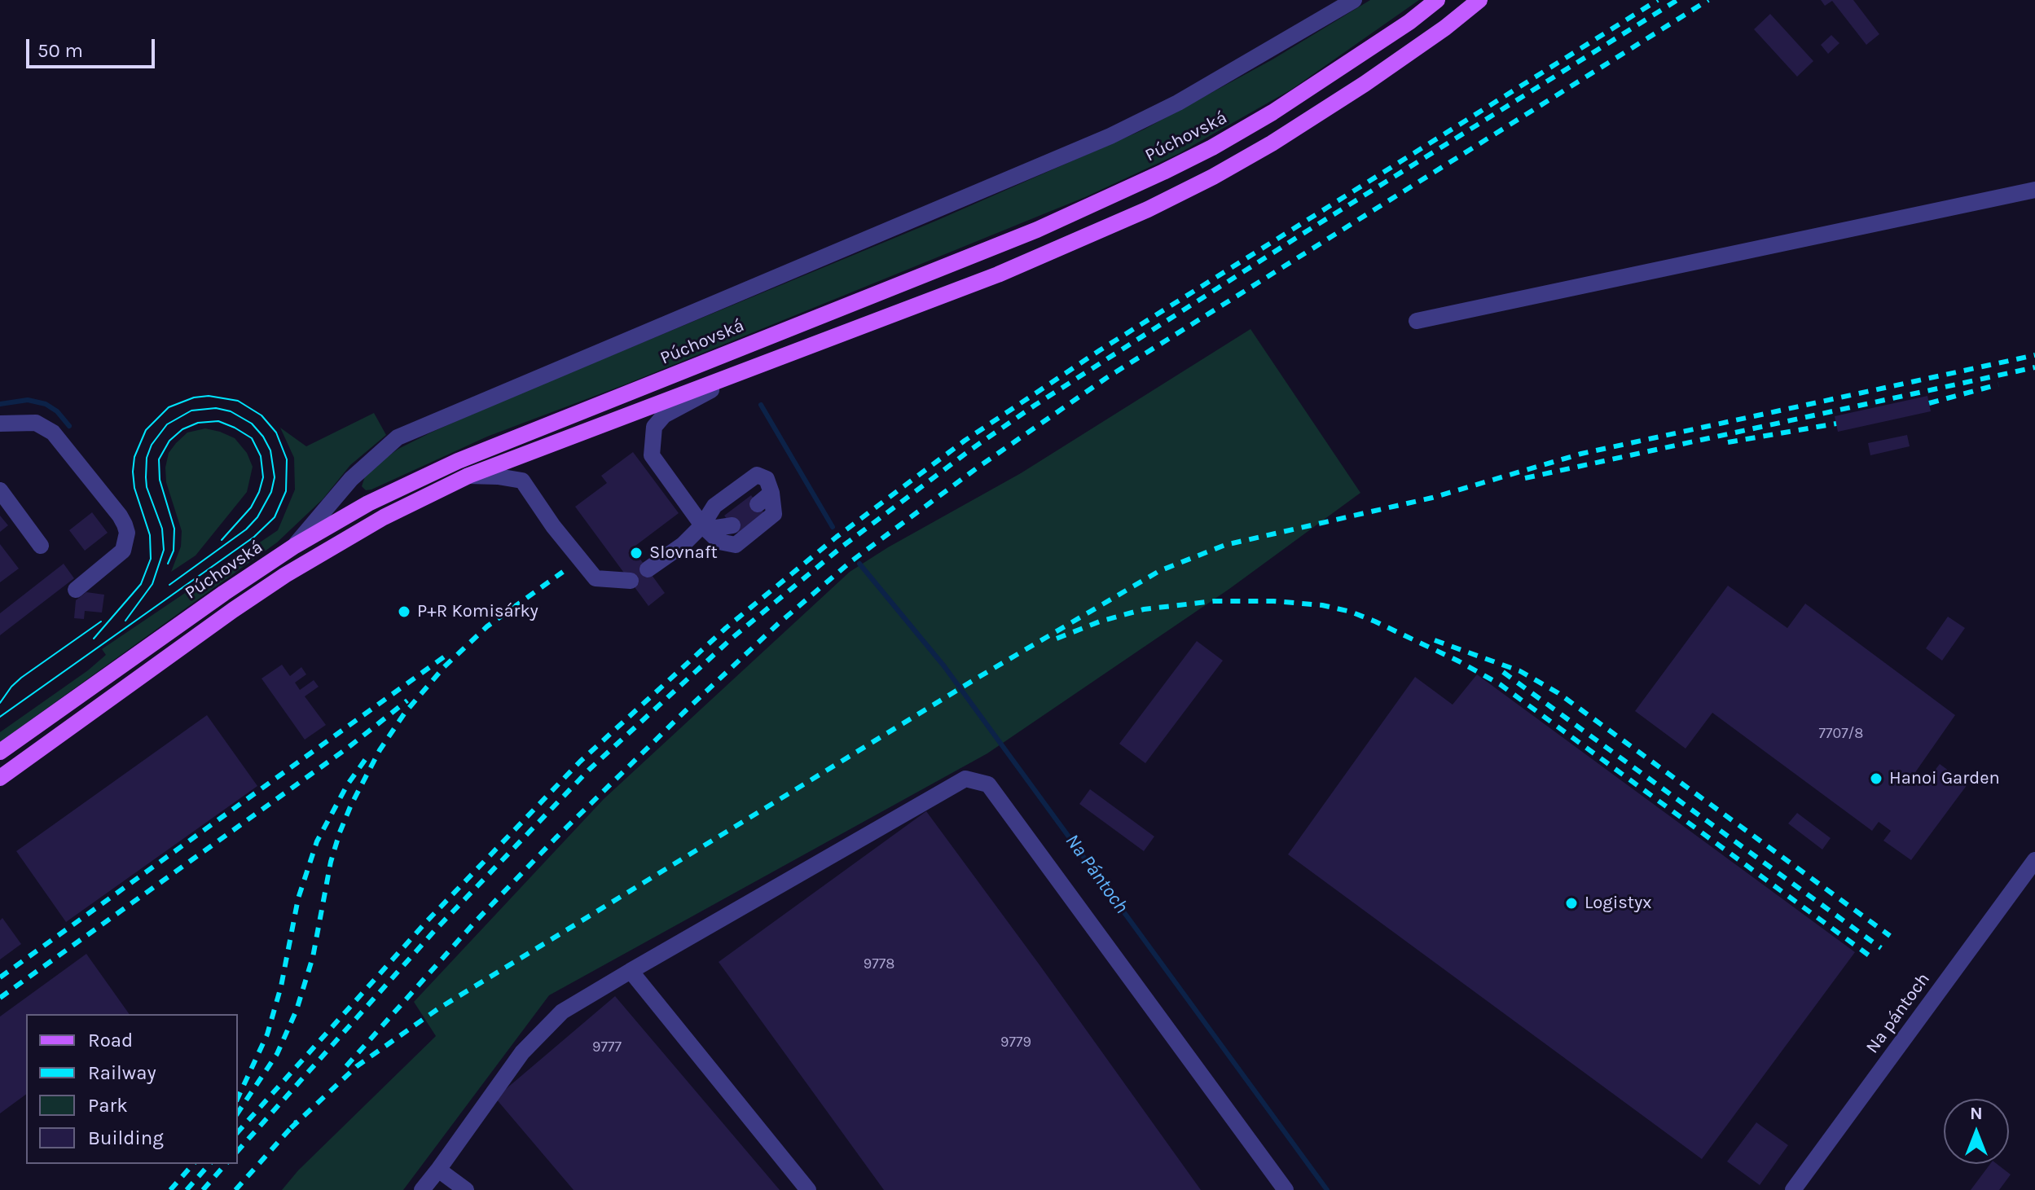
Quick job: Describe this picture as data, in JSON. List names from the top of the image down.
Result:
{
  "streets": {
    "main road": ["Púchovská"],
    "street": ["Na pántoch"]
  },
  "water": ["Na Pántoch"],
  "places": [
    "Slovnaft",
    "P+R Komisárky",
    "Hanoi Garden",
    "Logistyx"
  ],
  "house_numbers": [
    "7707/8",
    "9778",
    "9779",
    "9777"
  ],
  "legend": [
    "Road",
    "Railway",
    "Park",
    "Building"
  ],
  "scale_bar": "50 m",
  "north": "top"
}
